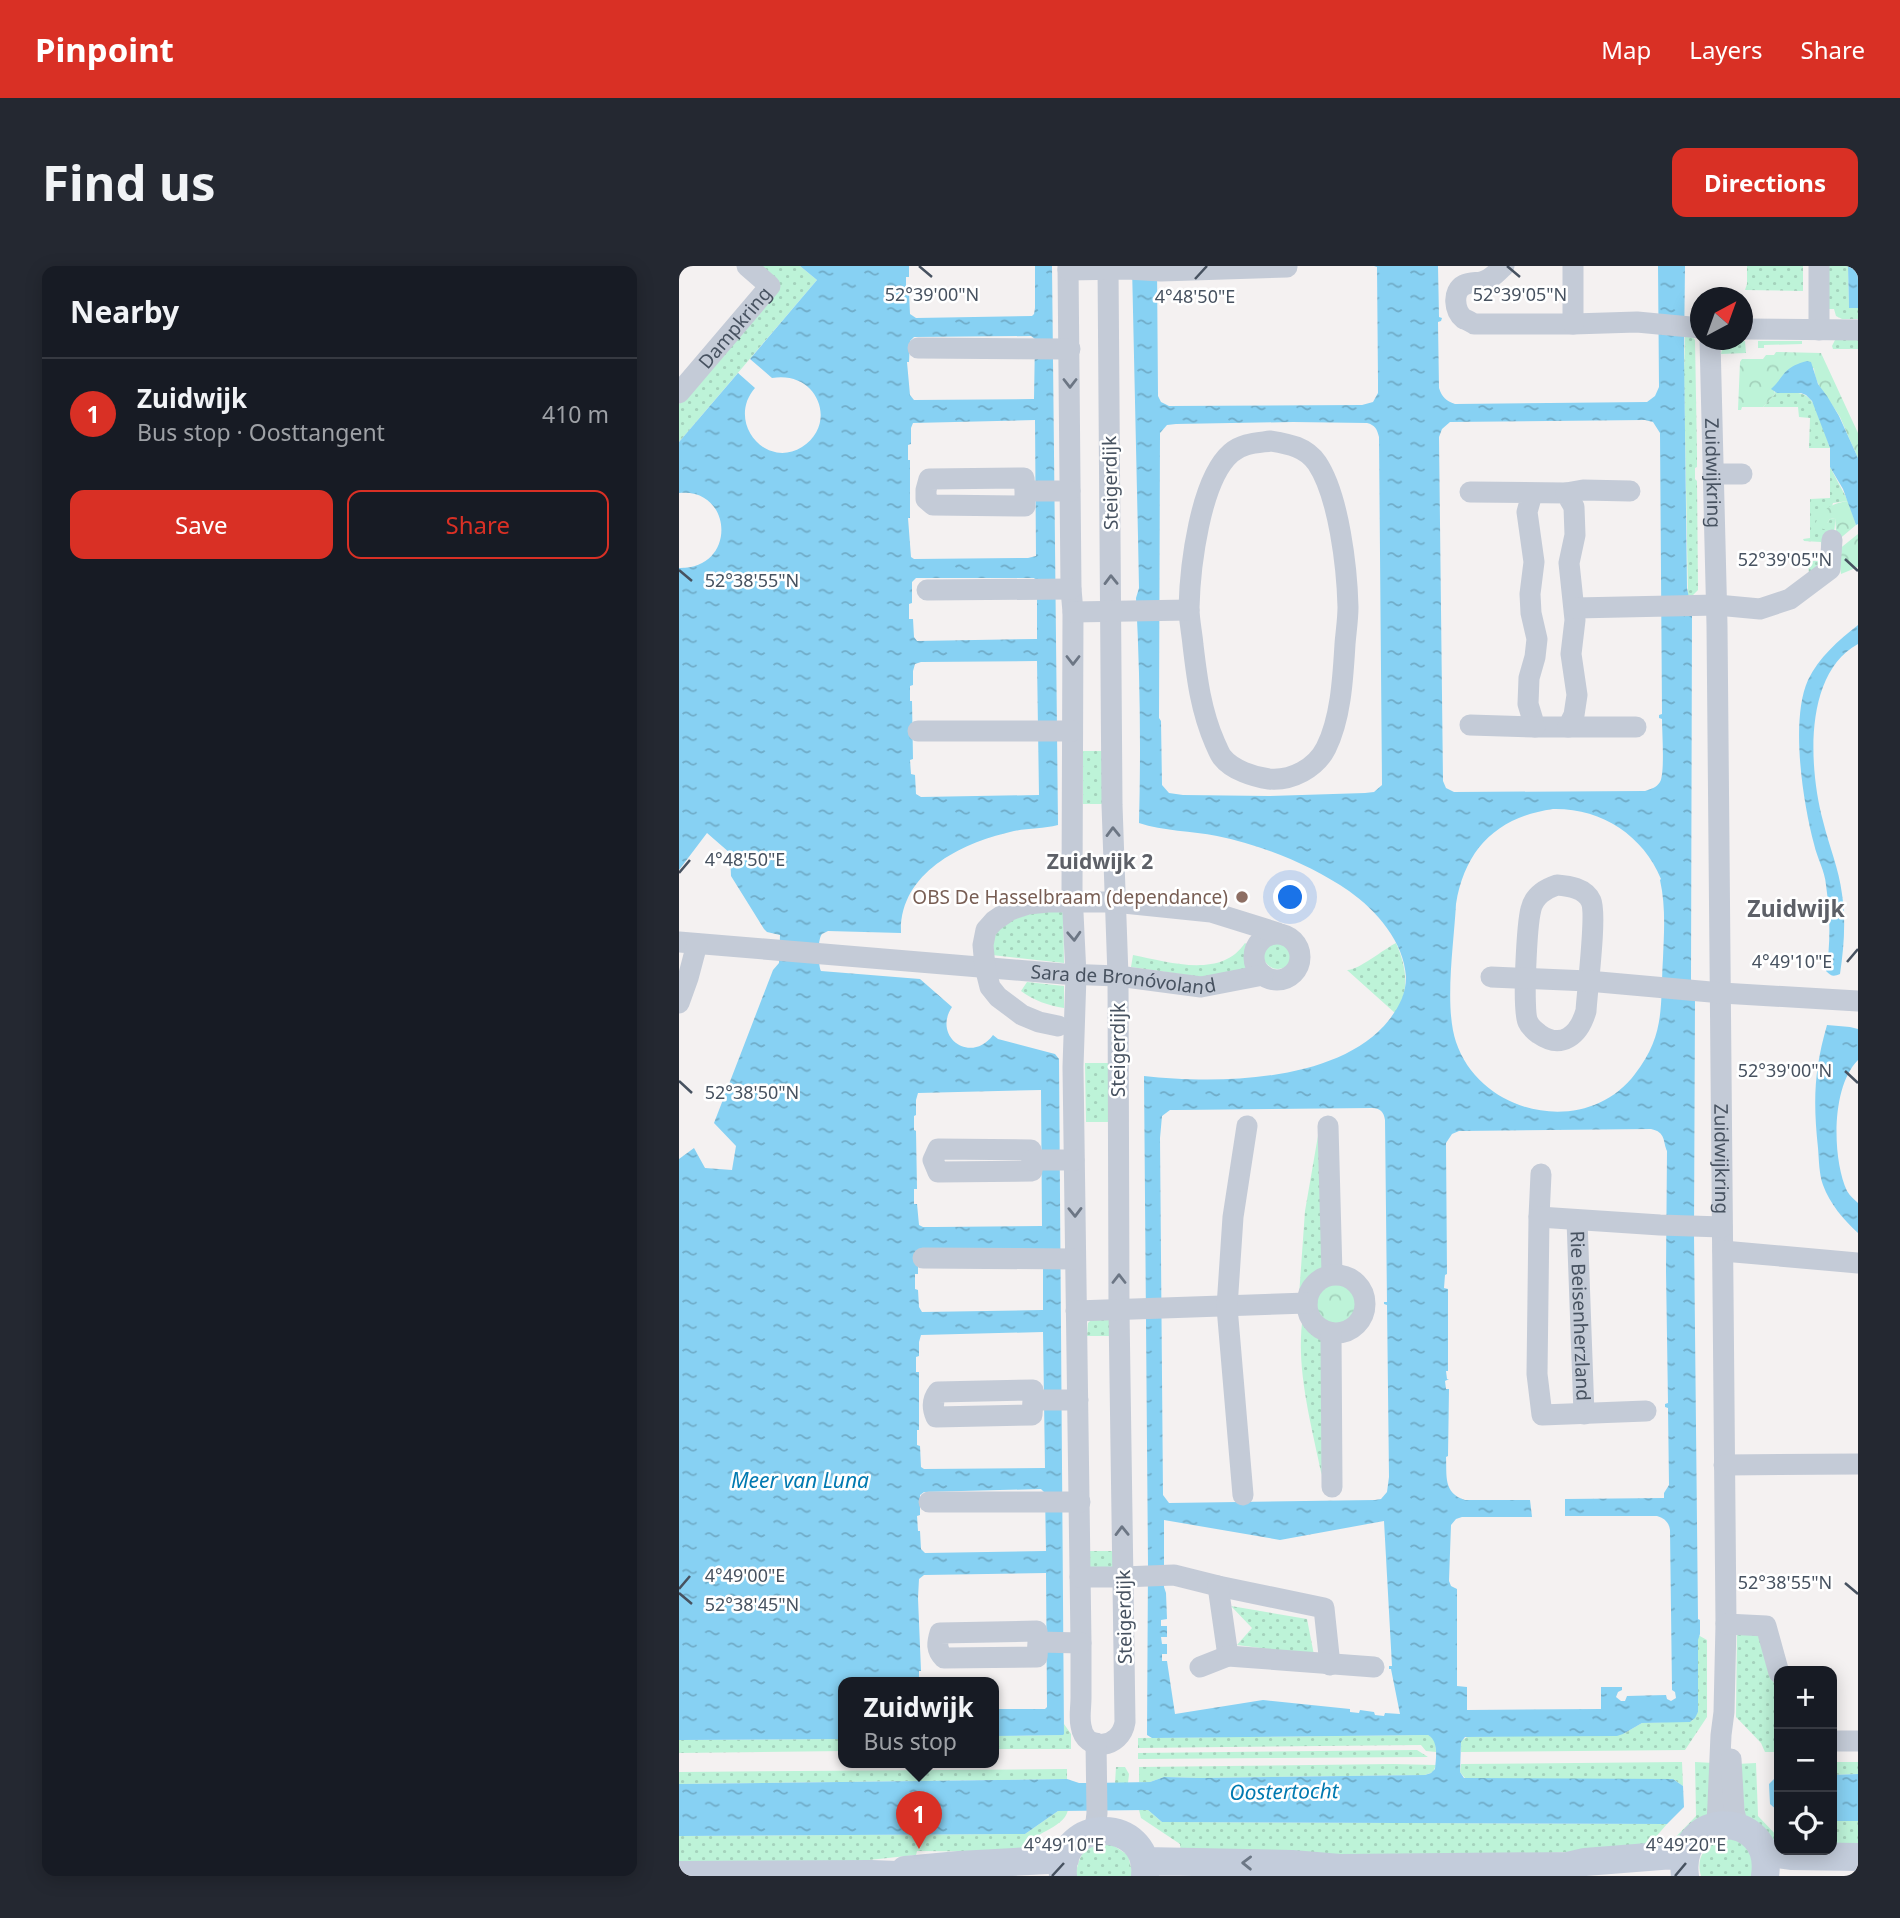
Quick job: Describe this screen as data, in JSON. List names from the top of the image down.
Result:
{
  "streets": {
    "street": [
      "Dampkring",
      "Zuidwijkring",
      "Steigerdijk",
      "Sara de Bronóvoland",
      "Rie Beisenherzland"
    ]
  },
  "crossings": [
    ["Zuidwijkring", "Rie Beisenherzland"],
    ["Steigerdijk", "Sara de Bronóvoland"]
  ],
  "districts": ["Zuidwijk 2", "Zuidwijk"],
  "water": ["Meer van Luna", "Oostertocht"],
  "places": ["OBS De Hasselbraam (dependance)"],
  "north": "top right",
  "page": {
    "header": "Pinpoint",
    "nav": ["Map", "Layers", "Share"],
    "buttons": [
      "Directions",
      ["Save", "Share"]
    ],
    "title": "Find us",
    "heading": "Nearby",
    "list": [
      {
        "mark": "1",
        "name": "Zuidwijk",
        "note": "Bus stop · Oosttangent",
        "value": "410 m"
      }
    ],
    "map_buttons": ["+", "−"],
    "popup": ["Zuidwijk", "Bus stop"],
    "pins": "1"
  },
  "coordinates": [
    "52°39'00\"N",
    "52°39'05\"N",
    "4°48'50\"E",
    "52°38'55\"N",
    "4°49'10\"E",
    "52°38'50\"N",
    "4°49'00\"E",
    "52°38'45\"N",
    "4°49'20\"E"
  ]
}
